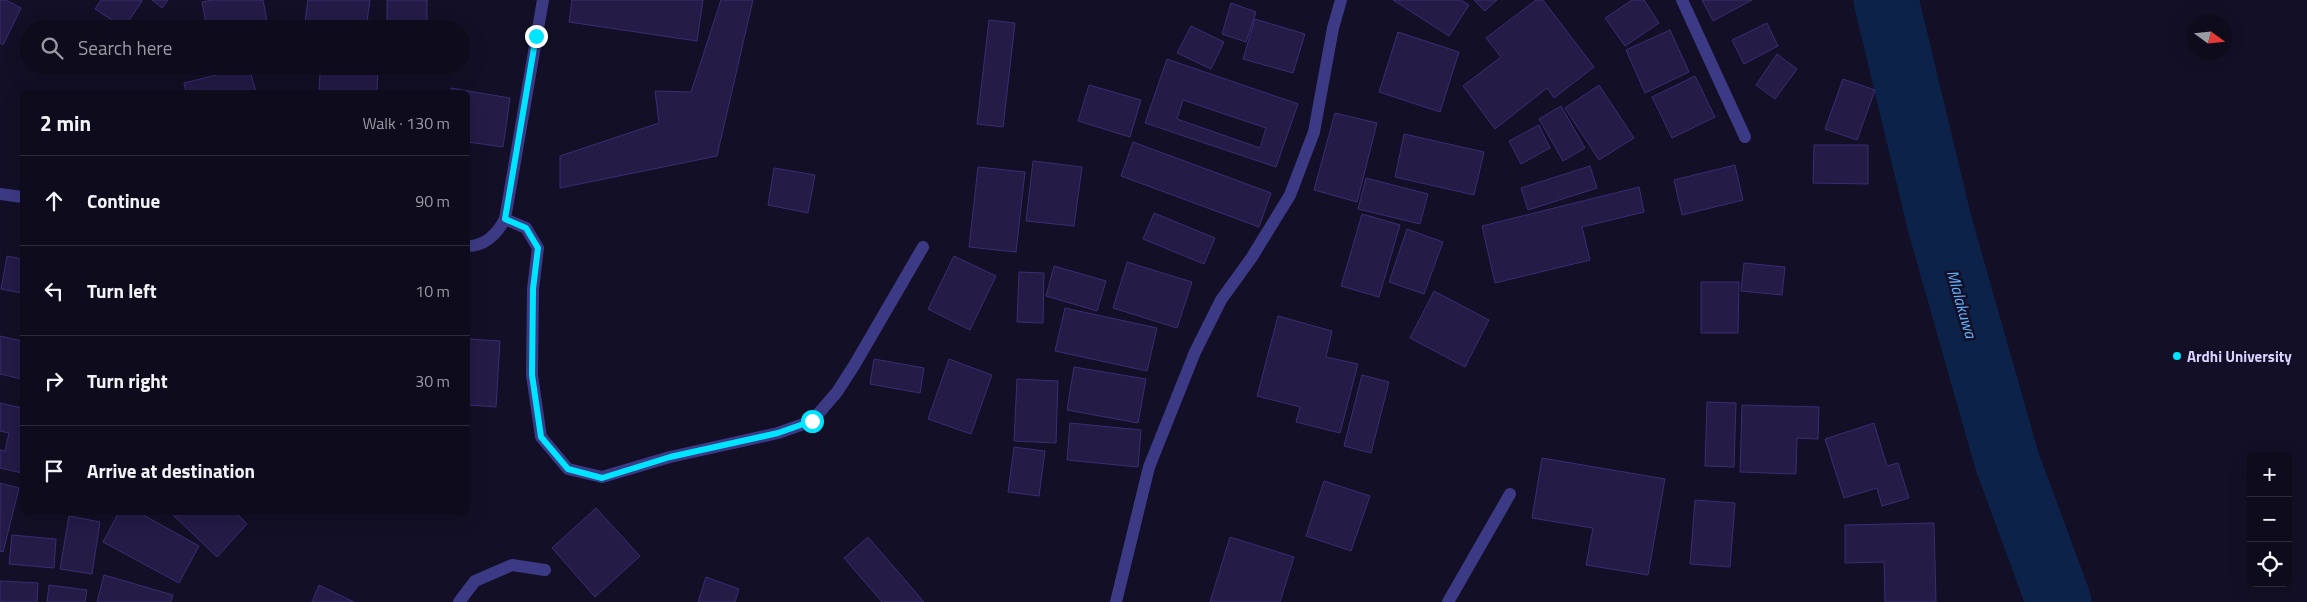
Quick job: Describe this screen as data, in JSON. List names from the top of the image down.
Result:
{
  "water": ["Mlalakuwa"],
  "places": ["Ardhi University"],
  "north": "right",
  "page": {
    "search": "Search here",
    "heading": ["2 min", "Walk · 130 m"],
    "list": [
      ["Continue", "90 m"],
      ["Turn left", "10 m"],
      ["Turn right", "30 m"],
      "Arrive at destination"
    ],
    "map_buttons": ["+", "−"]
  }
}
